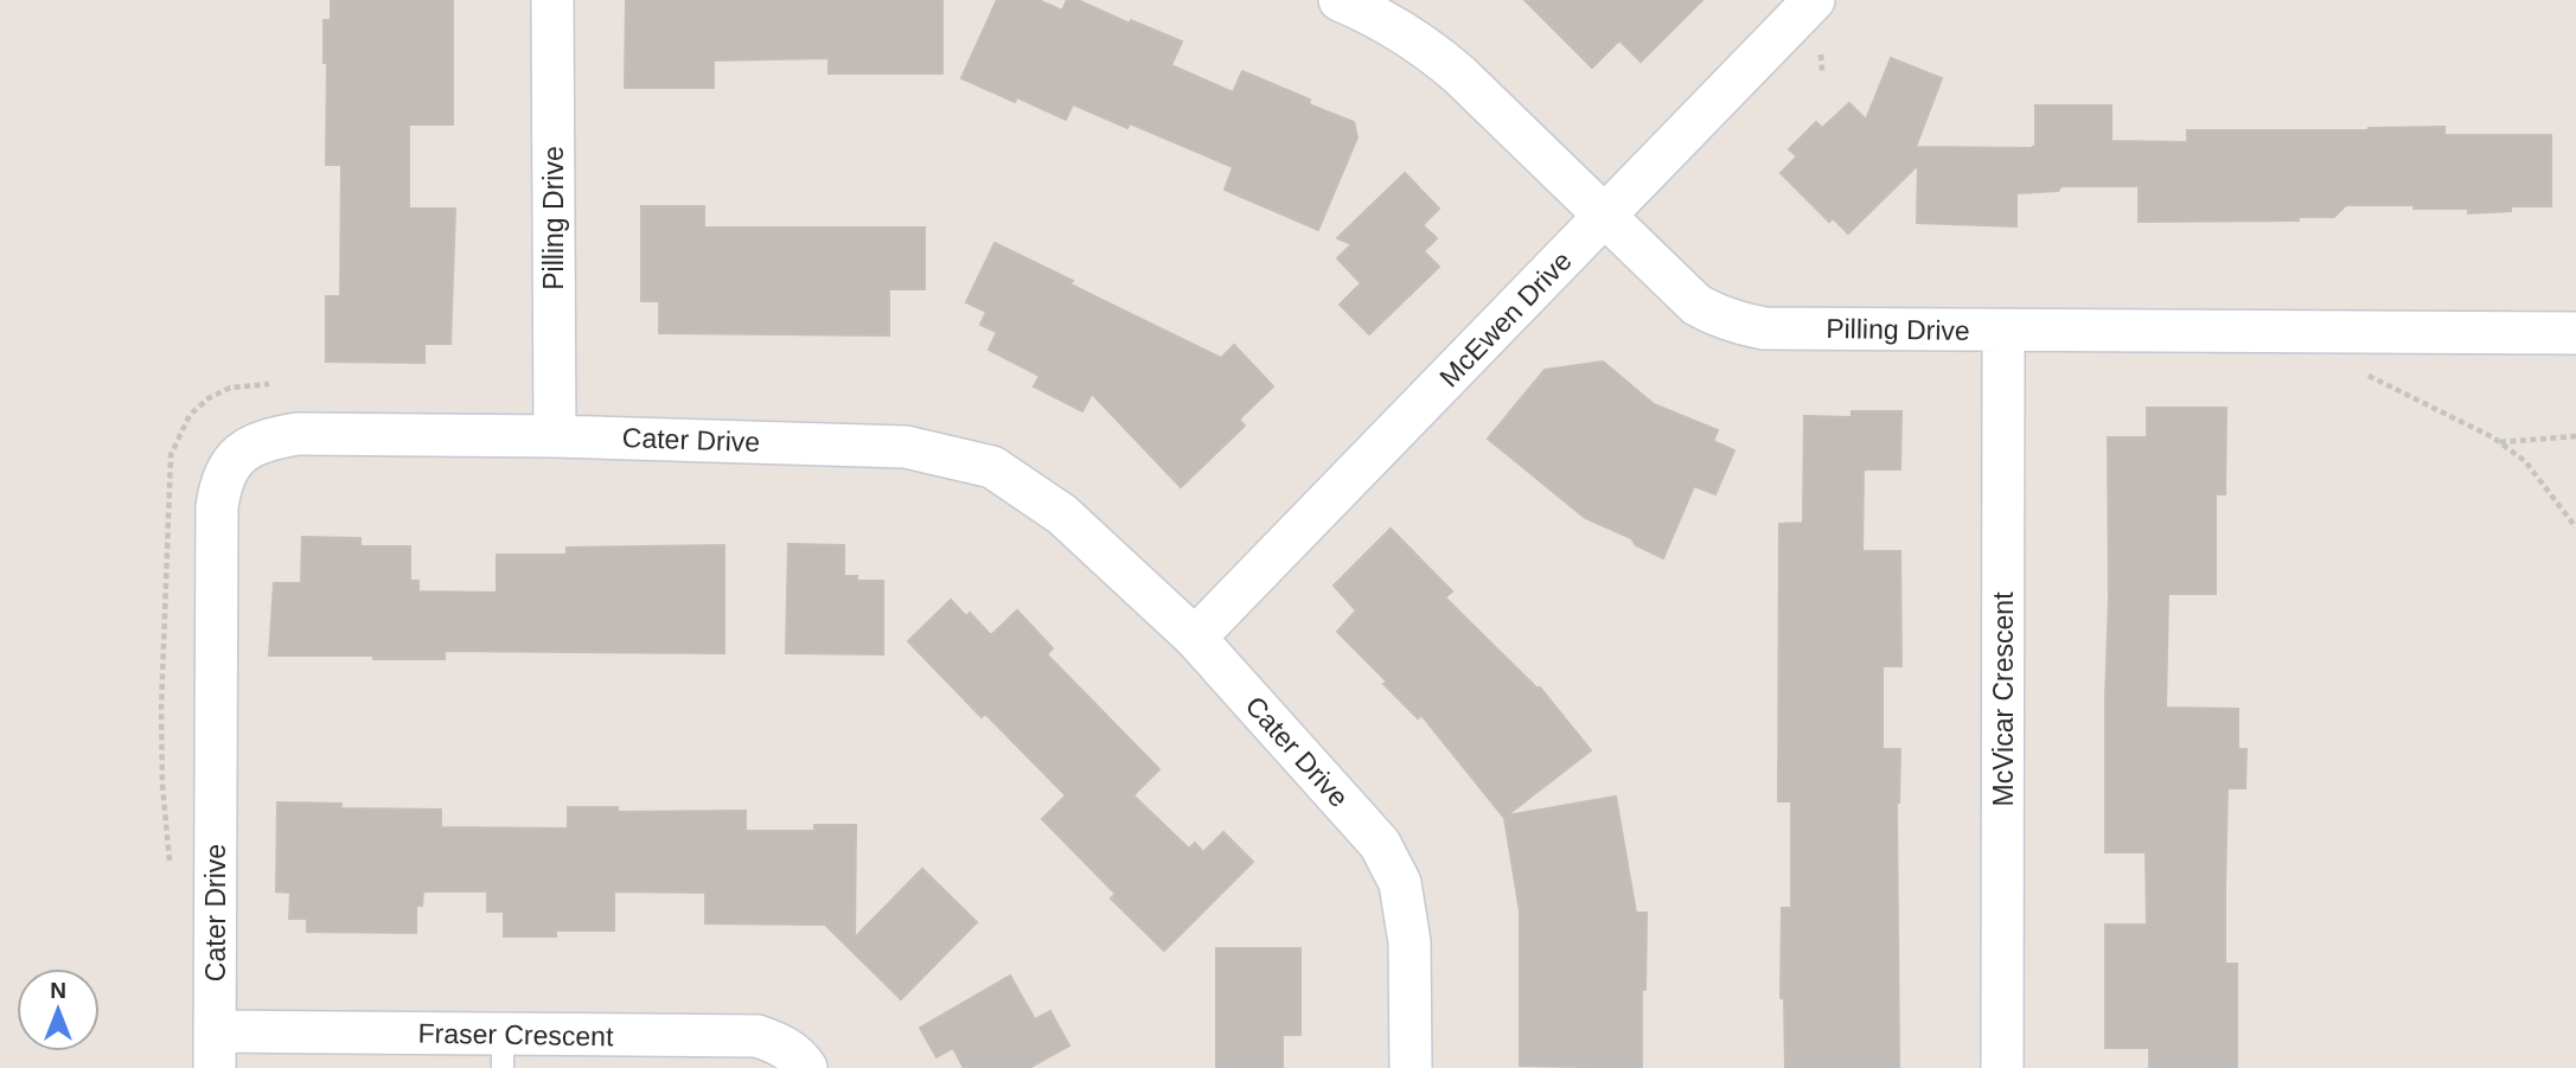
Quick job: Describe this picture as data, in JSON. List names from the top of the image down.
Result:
{
  "streets": {
    "street": [
      "Pilling Drive",
      "McEwen Drive",
      "Cater Drive",
      "McVicar Crescent",
      "Fraser Crescent"
    ]
  },
  "crossings": [
    ["Pilling Drive", "McEwen Drive"],
    ["Pilling Drive", "Cater Drive"],
    ["Pilling Drive", "McVicar Crescent"],
    ["McEwen Drive", "Cater Drive"],
    ["Cater Drive", "Fraser Crescent"]
  ],
  "north": "top"
}
